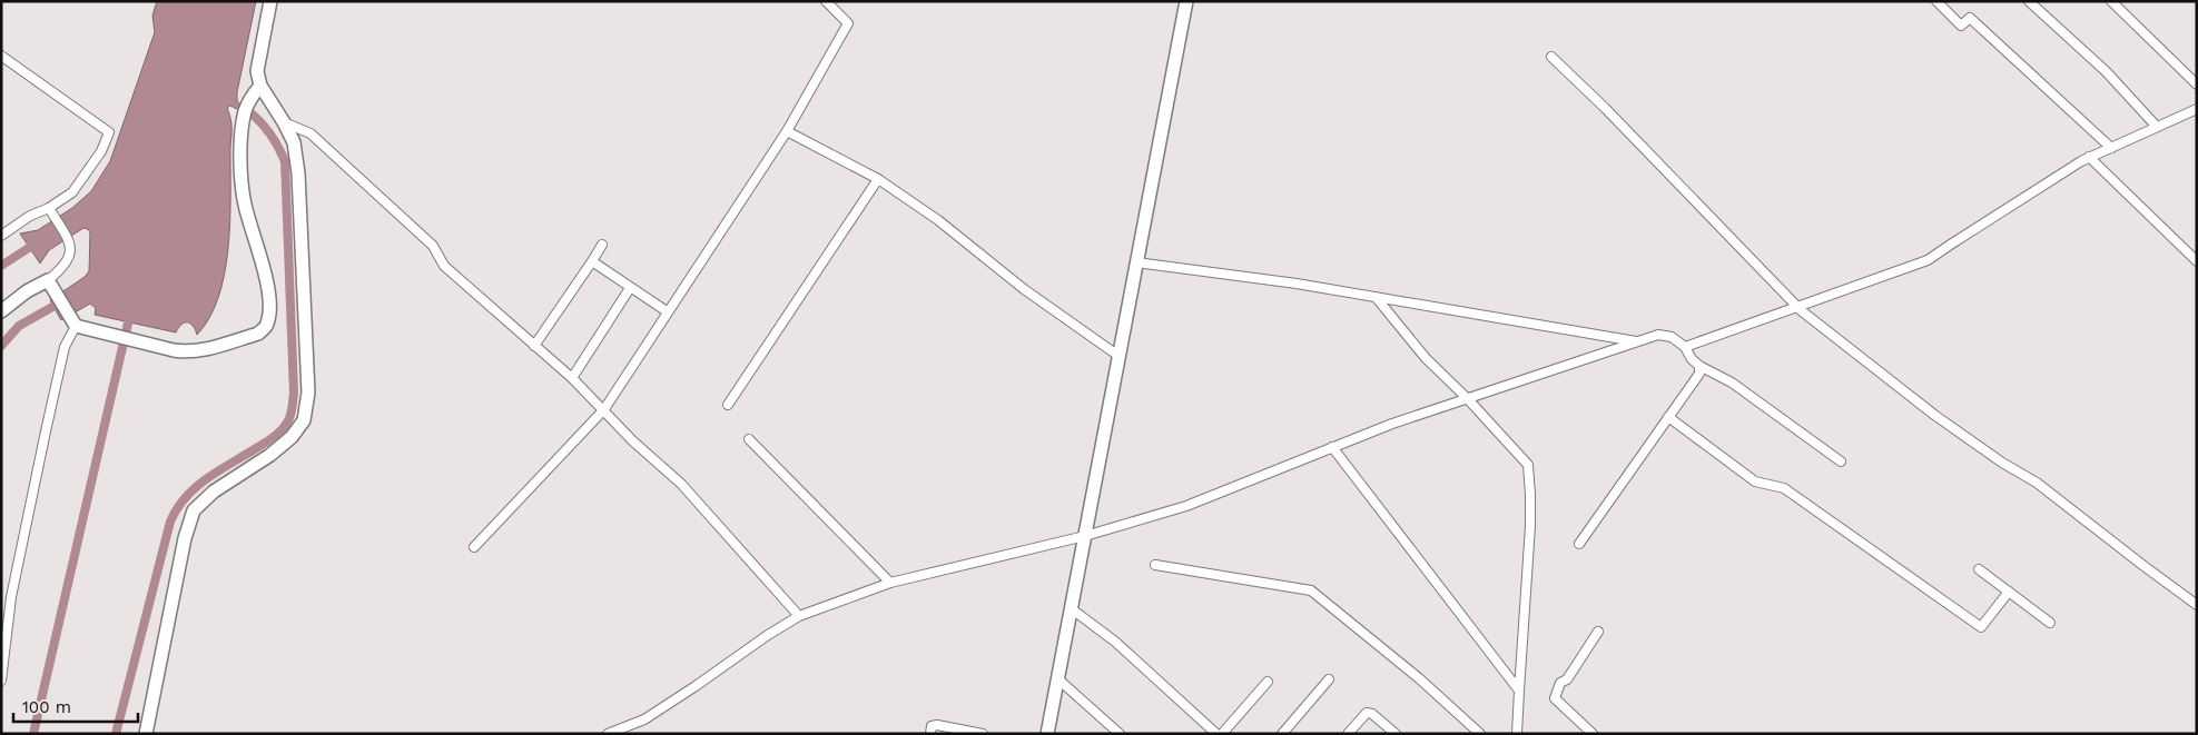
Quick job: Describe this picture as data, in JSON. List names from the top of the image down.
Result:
{
  "scale_bar": "100 m"
}
